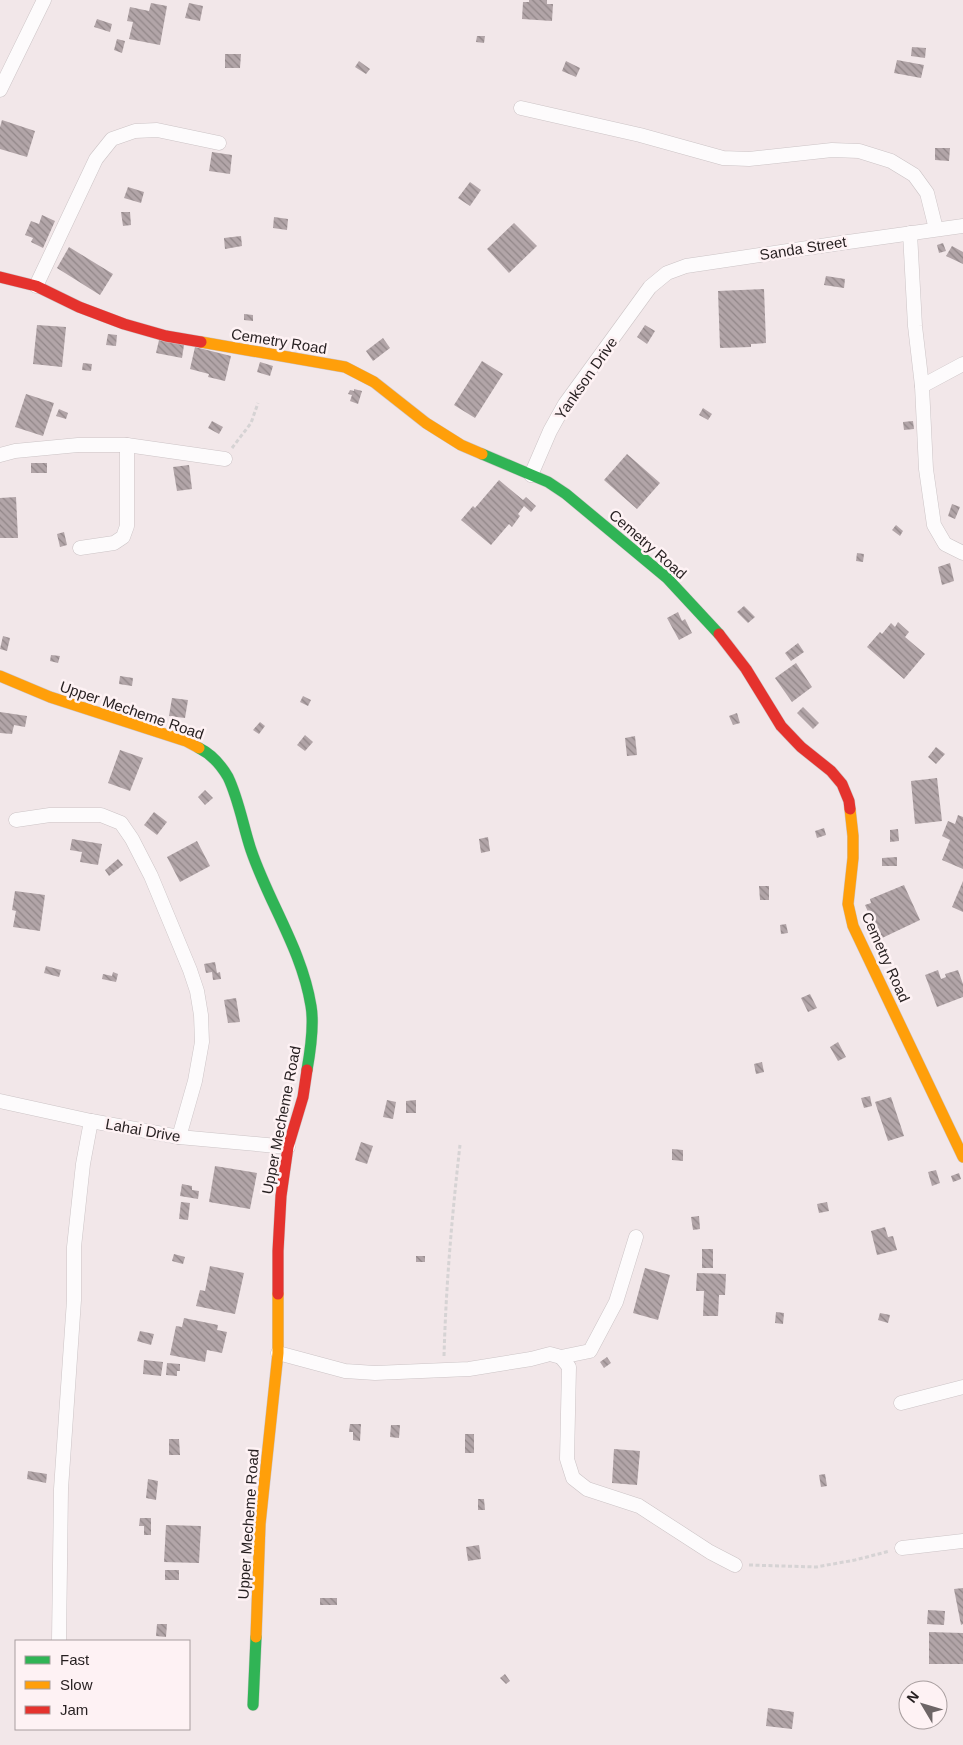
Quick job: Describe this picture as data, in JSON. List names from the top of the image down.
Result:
{
  "streets": {
    "street": [
      "Sanda Street",
      "Cemetry Road",
      "Yankson Drive",
      "Upper Mecheme Road",
      "Lahai Drive"
    ]
  },
  "crossings": [
    ["Sanda Street", "Yankson Drive"],
    ["Cemetry Road", "Yankson Drive"],
    ["Upper Mecheme Road", "Lahai Drive"]
  ],
  "legend": ["Fast", "Slow", "Jam"],
  "north": "top left"
}
